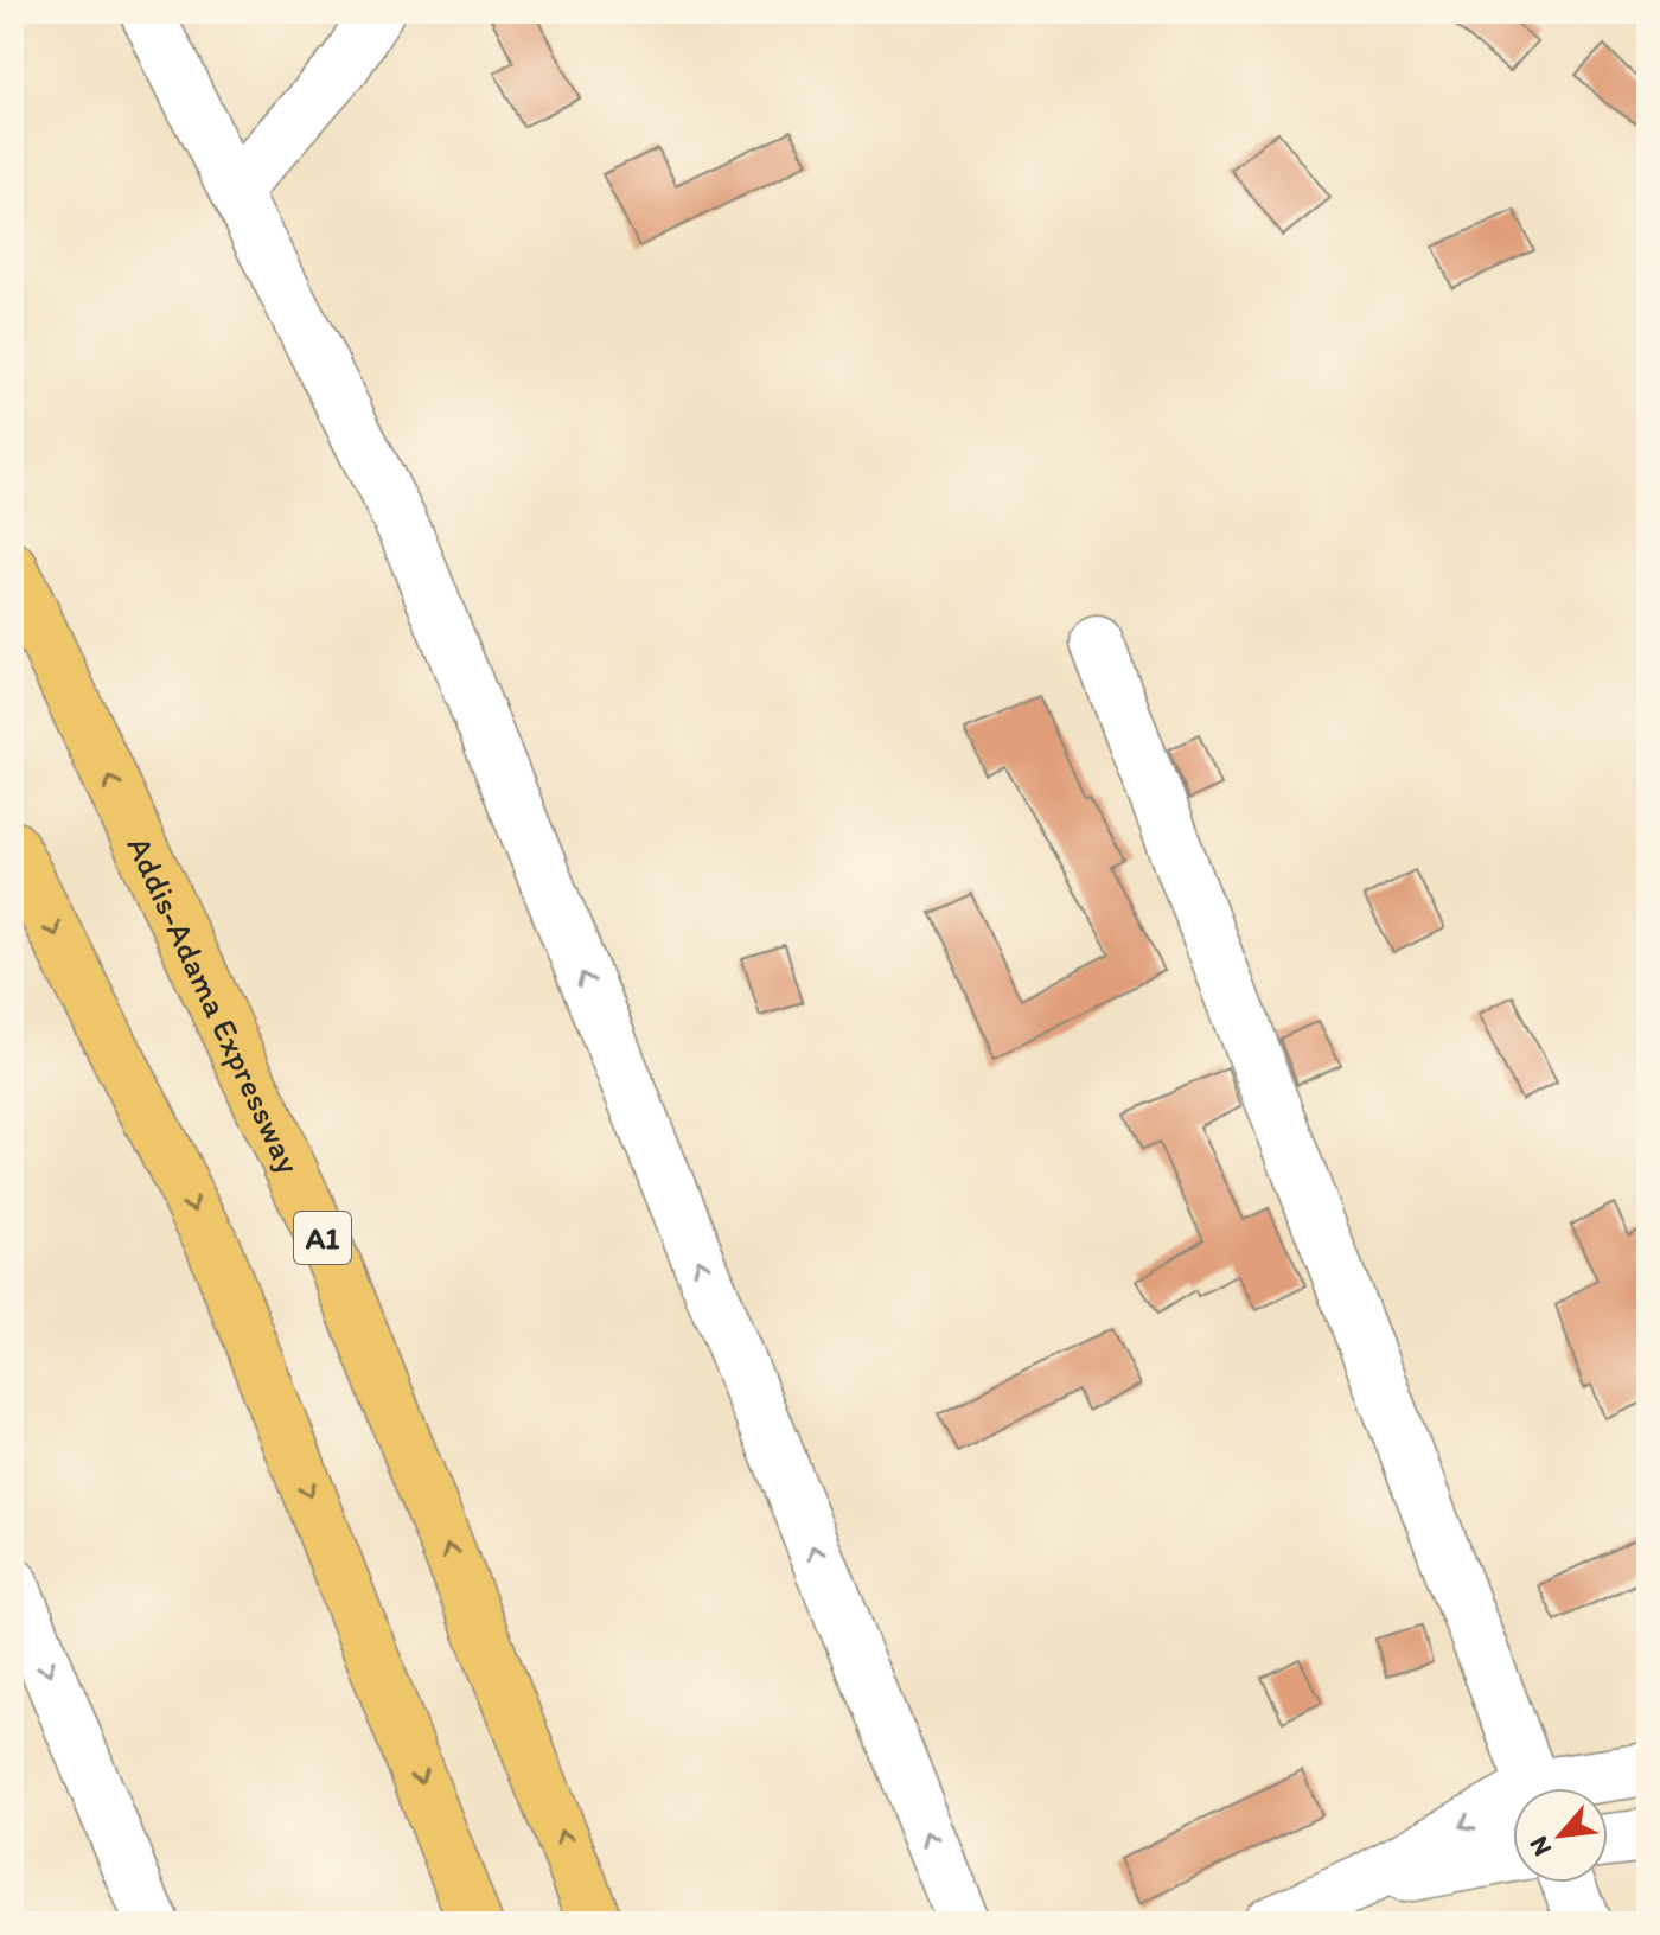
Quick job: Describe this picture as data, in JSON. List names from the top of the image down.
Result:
{
  "streets": {
    "highway": ["Addis-Adama Expressway", "A1"]
  },
  "north": "bottom left"
}
